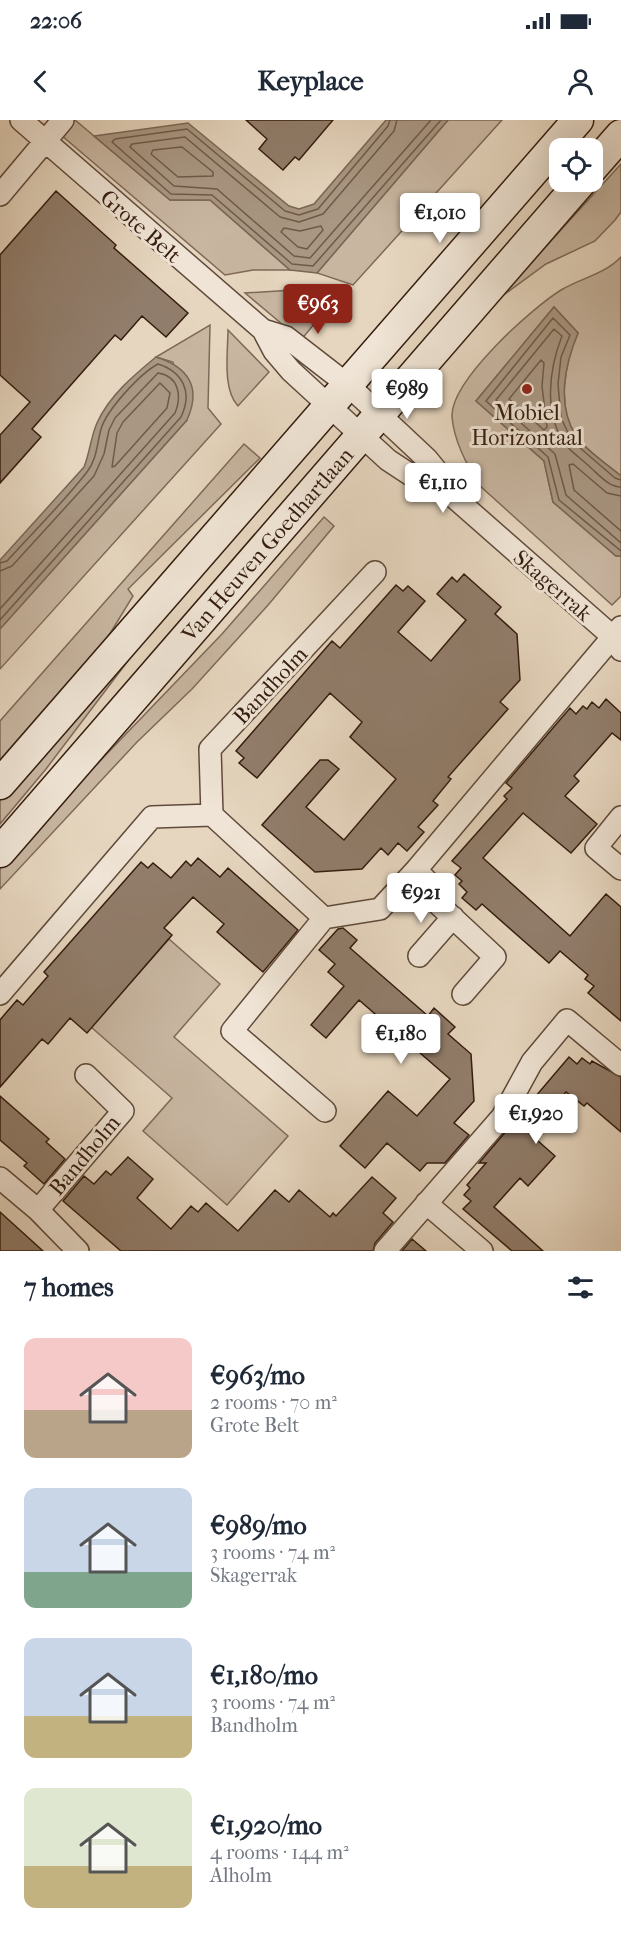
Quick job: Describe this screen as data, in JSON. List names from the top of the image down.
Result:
{
  "streets": {
    "main road": ["Van Heuven Goedhartlaan"],
    "street": ["Grote Belt", "Skagerrak", "Bandholm"]
  },
  "crossings": [
    ["Grote Belt", "Van Heuven Goedhartlaan"],
    ["Van Heuven Goedhartlaan", "Skagerrak"]
  ],
  "places": ["Mobiel Horizontaal"],
  "page": {
    "status": "22:06",
    "header": "Keyplace",
    "price": [
      "€1,010",
      "€963",
      "€989",
      "€1,110",
      "€921",
      "€1,180",
      "€1,920"
    ],
    "heading": "7 homes",
    "list": [
      {
        "name": "€963/mo",
        "note": "2 rooms · 70 m² · Grote Belt"
      },
      {
        "name": "€989/mo",
        "note": "3 rooms · 74 m² · Skagerrak"
      },
      {
        "name": "€1,180/mo",
        "note": "3 rooms · 74 m² · Bandholm"
      },
      {
        "name": "€1,920/mo",
        "note": "4 rooms · 144 m² · Alholm"
      }
    ]
  }
}
